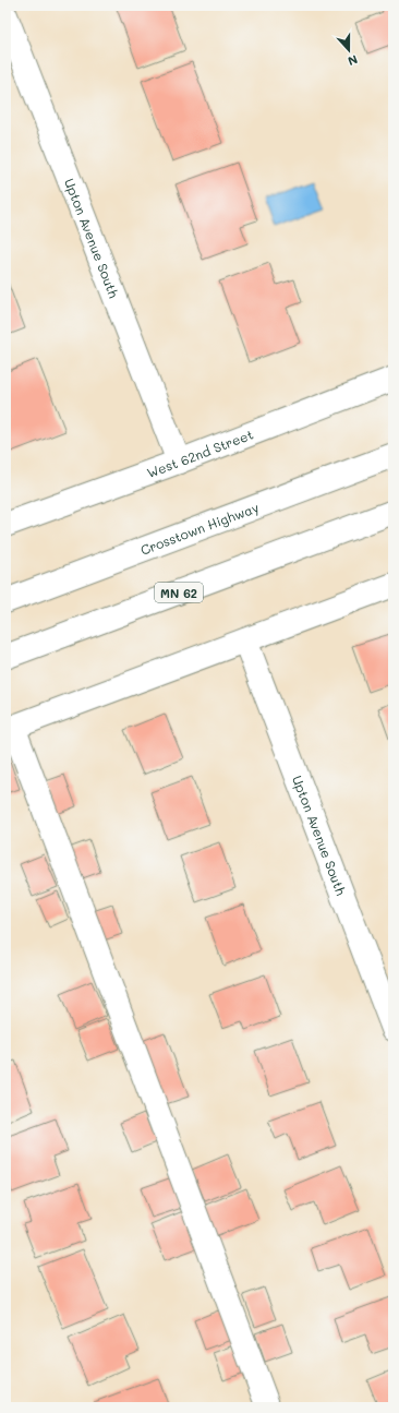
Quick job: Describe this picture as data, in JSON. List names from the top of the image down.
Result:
{
  "streets": {
    "main road": [
      "Upton Avenue South",
      "West 62nd Street",
      "Crosstown Highway",
      "MN 62"
    ]
  },
  "crossings": [
    ["Upton Avenue South", "West 62nd Street"]
  ],
  "north": "bottom"
}
